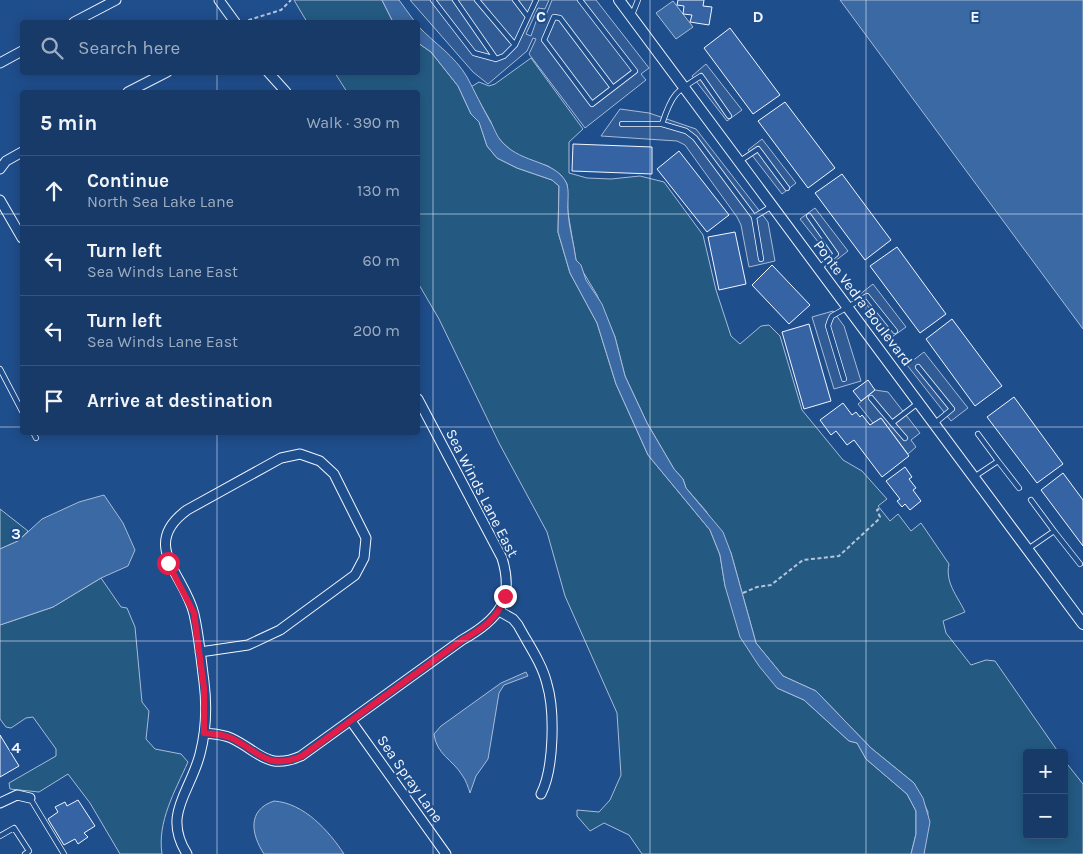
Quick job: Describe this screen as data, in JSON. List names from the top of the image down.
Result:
{
  "streets": {
    "street": ["Ponte Vedra Boulevard", "Sea Winds Lane East", "Sea Spray Lane"]
  },
  "crossings": [
    ["Sea Winds Lane East", "Sea Spray Lane"]
  ],
  "page": {
    "search": "Search here",
    "heading": ["5 min", "Walk · 390 m"],
    "list": [
      ["Continue", "North Sea Lake Lane", "130 m"],
      ["Turn left", "Sea Winds Lane East", "60 m"],
      ["Turn left", "Sea Winds Lane East", "200 m"],
      "Arrive at destination"
    ],
    "map_buttons": ["+", "−"]
  },
  "grid": {
    "columns": ["C", "D", "E"],
    "rows": ["3", "4"]
  }
}
